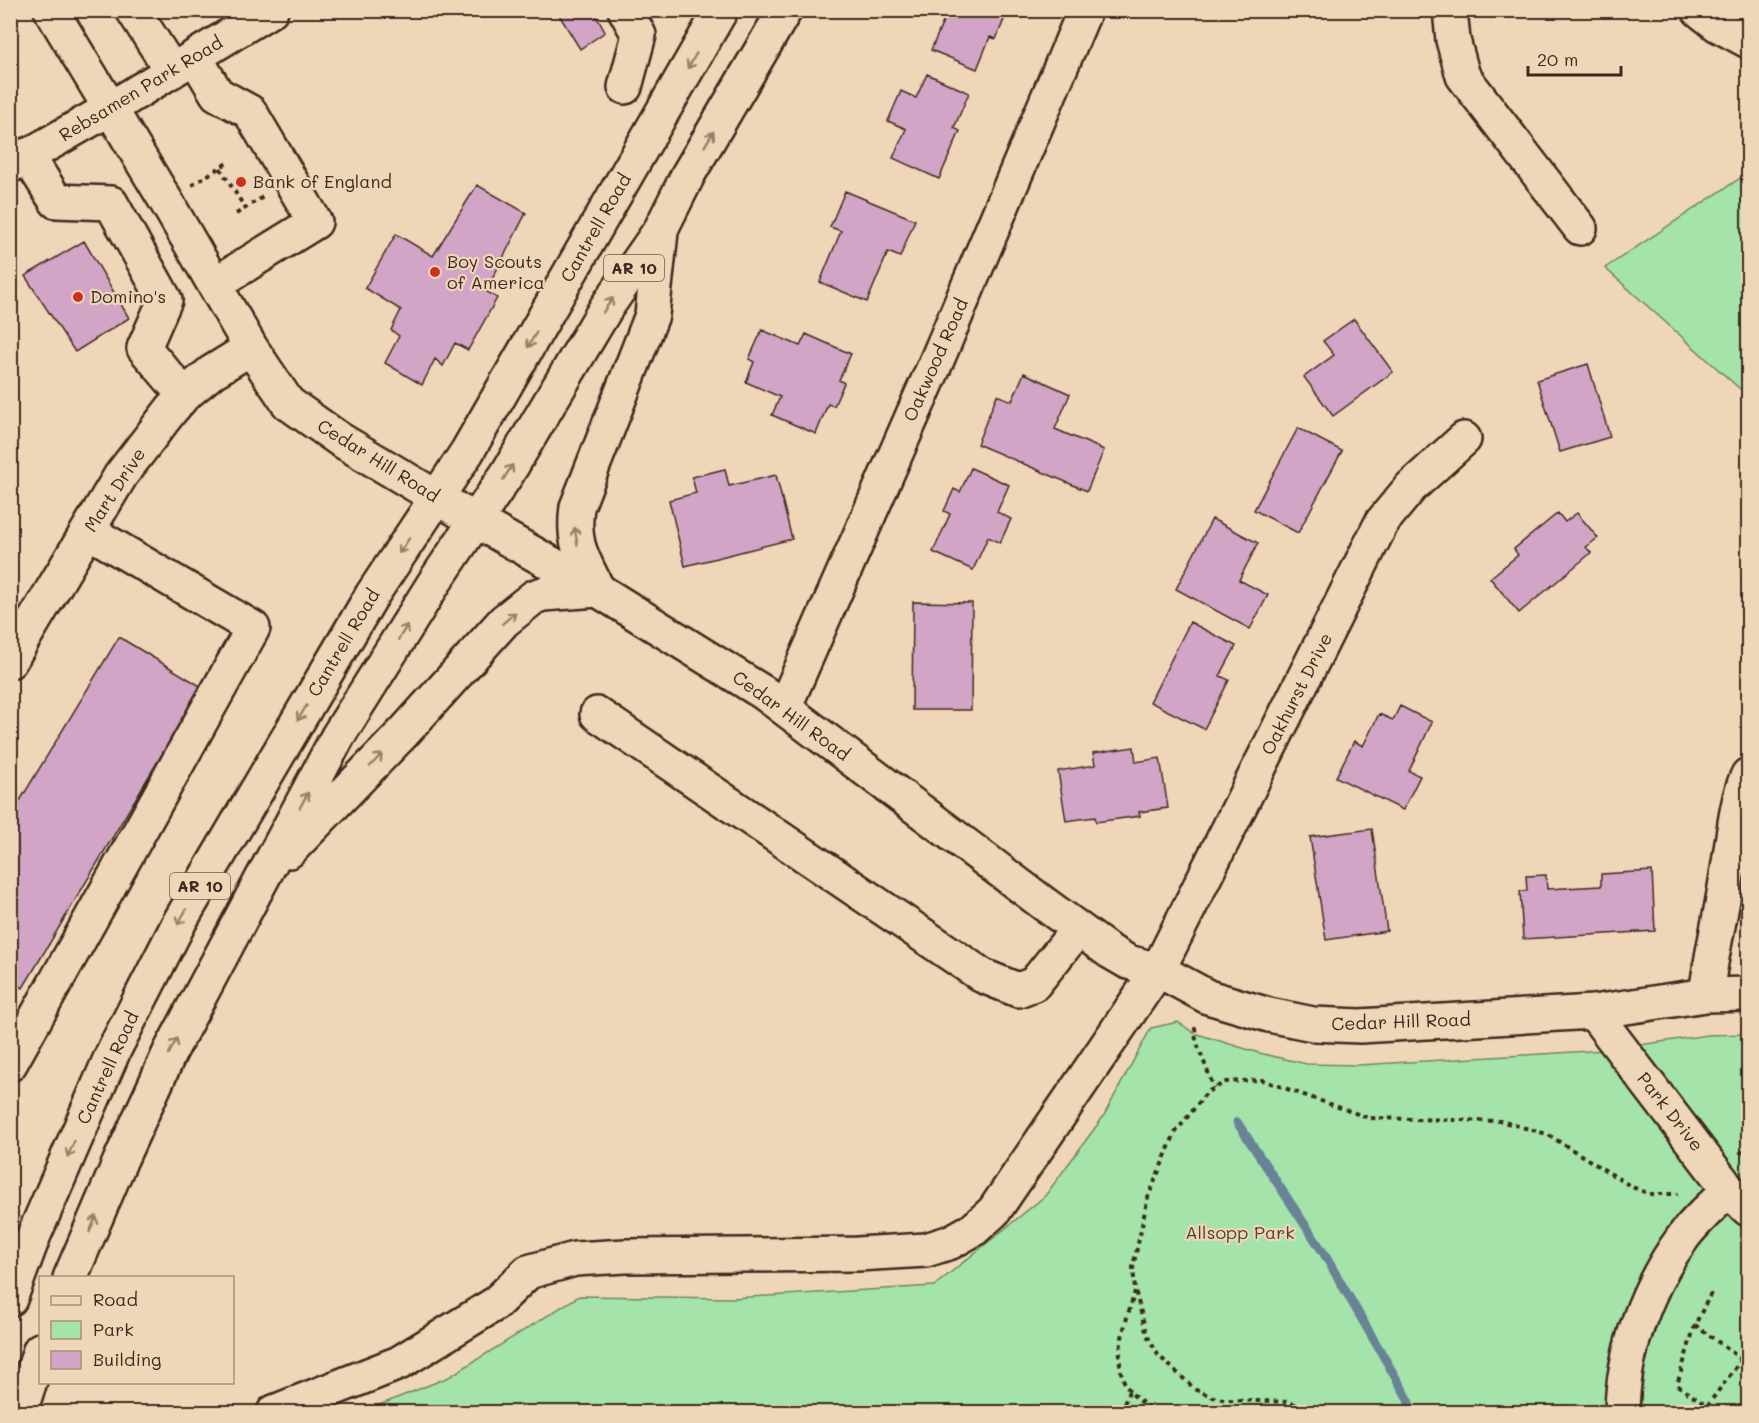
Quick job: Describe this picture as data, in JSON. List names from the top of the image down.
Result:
{
  "streets": {
    "street": [
      "Rebsamen Park Road",
      "Cantrell Road",
      "AR 10",
      "Oakwood Road",
      "Cedar Hill Road",
      "Mart Drive",
      "Oakhurst Drive",
      "Park Drive"
    ]
  },
  "crossings": [
    ["Rebsamen Park Road", "Cedar Hill Road"],
    ["Cantrell Road", "Cedar Hill Road"],
    ["AR 10", "Cedar Hill Road"],
    ["Oakwood Road", "Cedar Hill Road"],
    ["Cedar Hill Road", "Mart Drive"],
    ["Cedar Hill Road", "Oakhurst Drive"],
    ["Cedar Hill Road", "Park Drive"]
  ],
  "parks": ["Allsopp Park"],
  "places": ["Bank of England", "Boy Scouts of America", "Domino's"],
  "legend": ["Road", "Park", "Building"],
  "scale_bar": "20 m"
}
